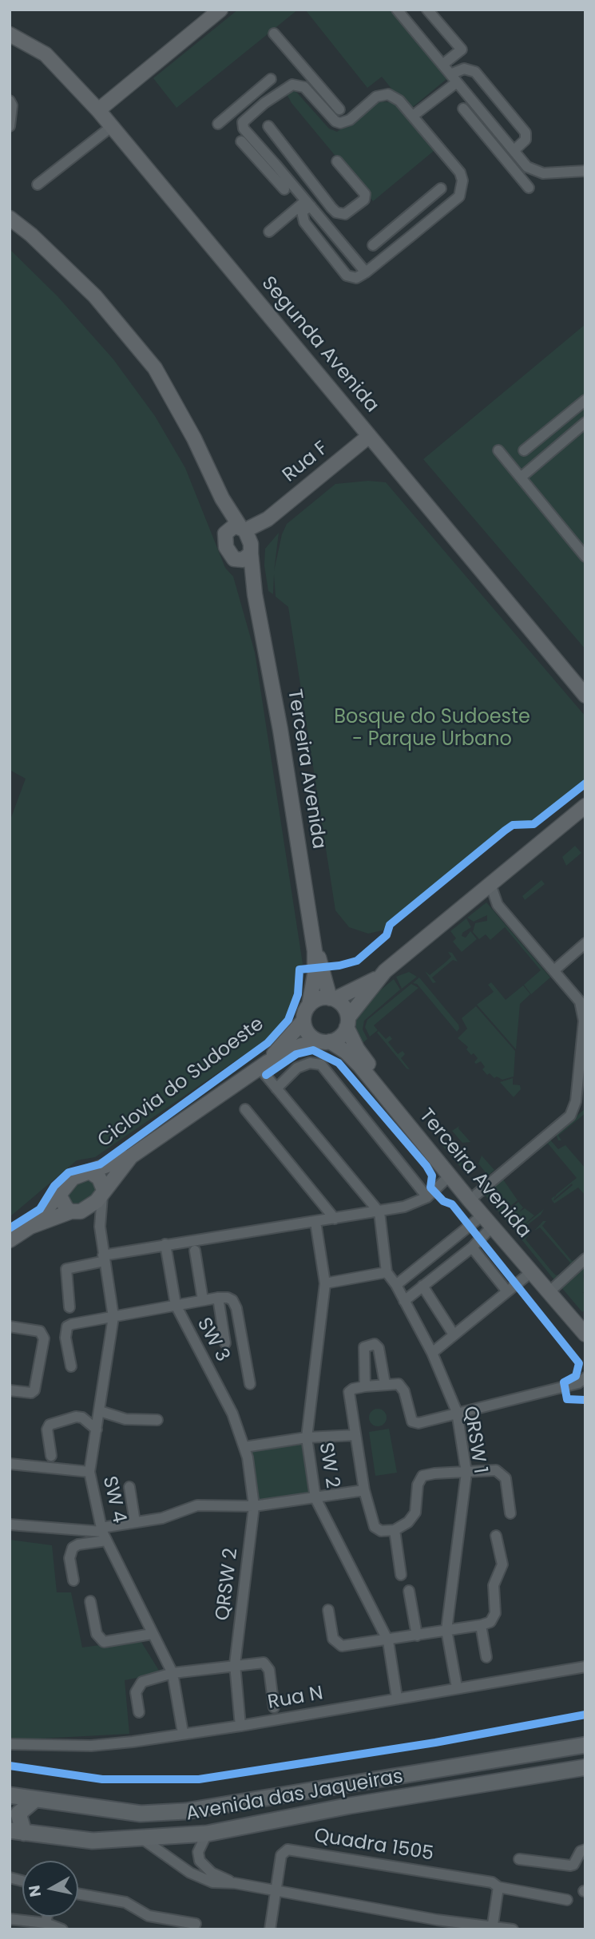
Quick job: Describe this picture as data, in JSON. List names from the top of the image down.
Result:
{
  "streets": {
    "main road": ["Avenida das Jaqueiras"],
    "street": [
      "Segunda Avenida",
      "Rua F",
      "Terceira Avenida",
      "SW 3",
      "QRSW 1",
      "SW 2",
      "SW 4",
      "QRSW 2",
      "Rua N",
      "Quadra 1505"
    ],
    "cycle path": ["Ciclovia do Sudoeste"]
  },
  "crossings": [
    ["Segunda Avenida", "Rua F"],
    ["Rua F", "Terceira Avenida"],
    ["SW 3", "QRSW 2"],
    ["QRSW 1", "Rua N"],
    ["SW 2", "Rua N"],
    ["SW 4", "Rua N"],
    ["QRSW 2", "Rua N"]
  ],
  "parks": ["Bosque do Sudoeste - Parque Urbano"],
  "north": "left"
}
